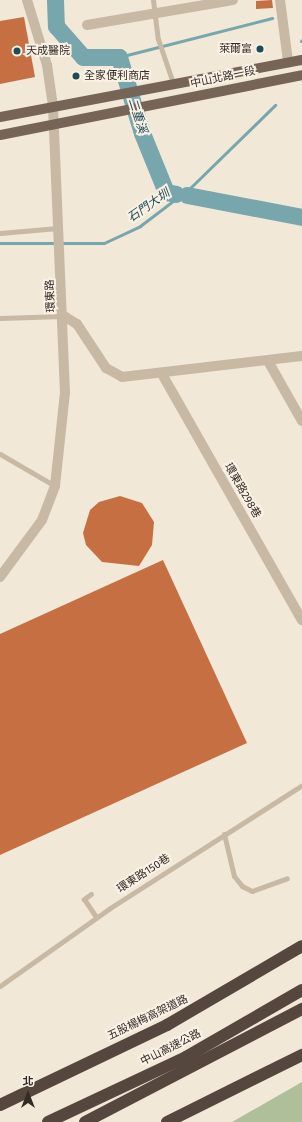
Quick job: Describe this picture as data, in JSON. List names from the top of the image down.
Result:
{
  "streets": {
    "highway": ["五股楊梅高架道路", "中山高速公路"],
    "main road": ["中山北路一段"],
    "street": ["環東路", "環東路298巷"],
    "lane": ["環東路150巷"]
  },
  "crossings": [
    ["中山北路一段", "環東路"]
  ],
  "water": ["二重溪", "石門大圳"],
  "places": ["萊爾富", "天成醫院", "全家便利商店"],
  "north": "top"
}
